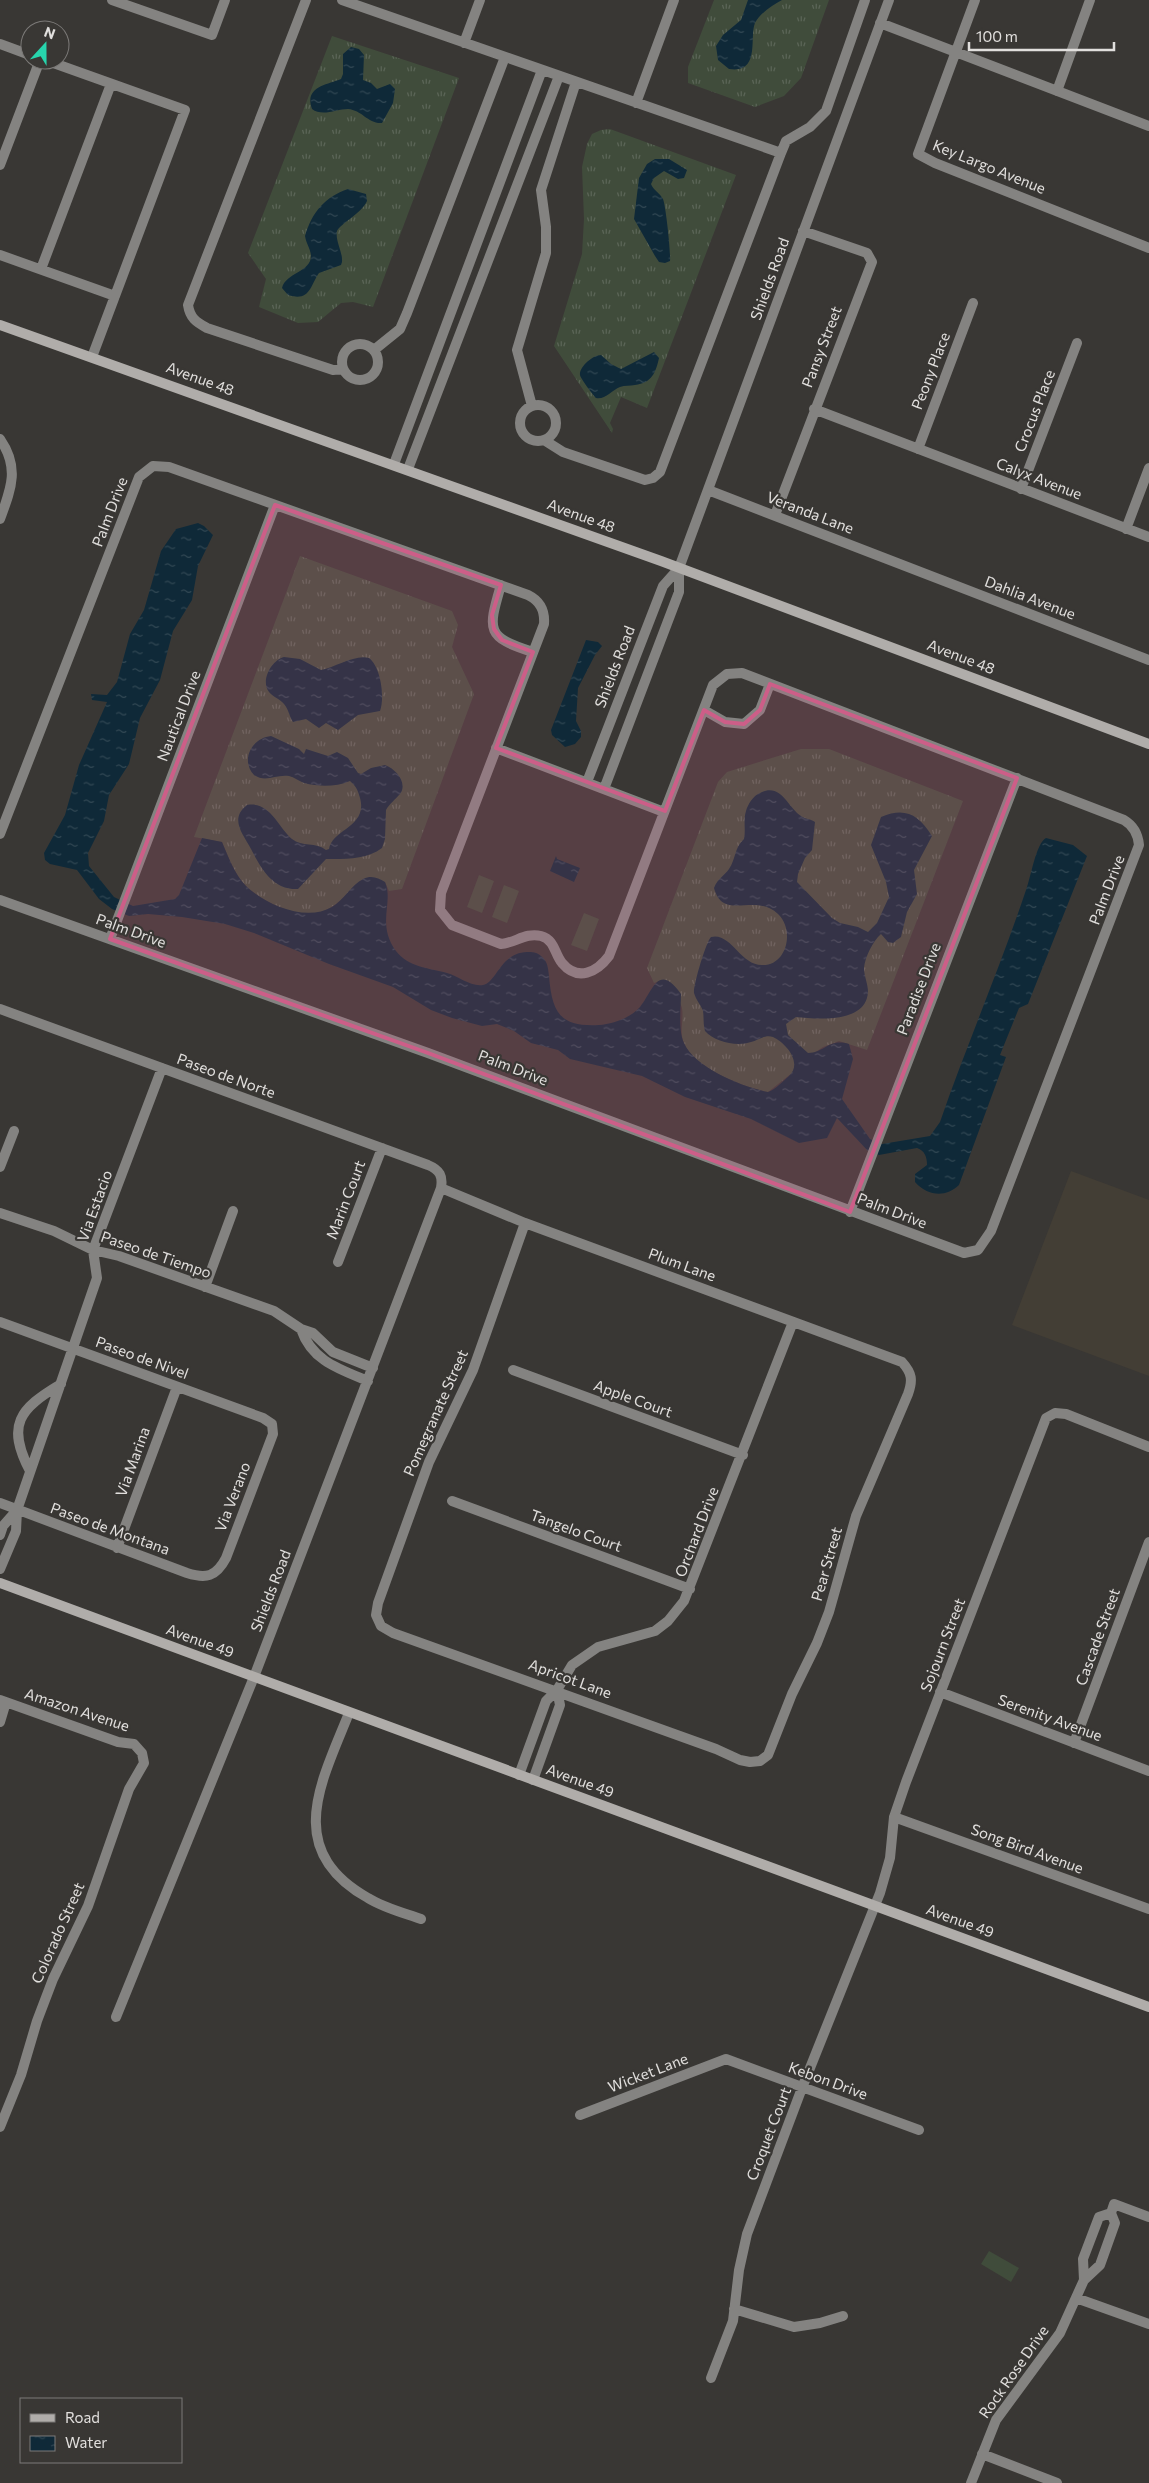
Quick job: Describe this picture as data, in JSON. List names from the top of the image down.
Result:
{
  "streets": {
    "street": [
      "Key Largo Avenue",
      "Shields Road",
      "Pansy Street",
      "Peony Place",
      "Avenue 48",
      "Crocus Place",
      "Calyx Avenue",
      "Palm Drive",
      "Veranda Lane",
      "Dahlia Avenue",
      "Nautical Drive",
      "Paradise Drive",
      "Paseo de Norte",
      "Marin Court",
      "Via Estacio",
      "Paseo de Tiempo",
      "Plum Lane",
      "Paseo de Nivel",
      "Apple Court",
      "Pomegranate Street",
      "Via Marina",
      "Via Verano",
      "Paseo de Montana",
      "Tangelo Court",
      "Orchard Drive",
      "Pear Street",
      "Cascade Street",
      "Avenue 49",
      "Sojourn Street",
      "Apricot Lane",
      "Amazon Avenue",
      "Serenity Avenue",
      "Song Bird Avenue",
      "Colorado Street",
      "Wicket Lane",
      "Kebon Drive",
      "Croquet Court",
      "Rock Rose Drive"
    ]
  },
  "crossings": [
    ["Shields Road", "Pansy Street"],
    ["Shields Road", "Avenue 48"],
    ["Shields Road", "Veranda Lane"],
    ["Shields Road", "Paseo de Norte"],
    ["Shields Road", "Paseo de Tiempo"],
    ["Shields Road", "Plum Lane"],
    ["Shields Road", "Avenue 49"],
    ["Pansy Street", "Calyx Avenue"],
    ["Pansy Street", "Veranda Lane"],
    ["Peony Place", "Calyx Avenue"],
    ["Crocus Place", "Calyx Avenue"],
    ["Palm Drive", "Nautical Drive"],
    ["Palm Drive", "Paradise Drive"],
    ["Veranda Lane", "Dahlia Avenue"],
    ["Paseo de Norte", "Marin Court"],
    ["Paseo de Norte", "Via Estacio"],
    ["Via Estacio", "Paseo de Tiempo"],
    ["Via Estacio", "Paseo de Nivel"],
    ["Via Estacio", "Paseo de Montana"],
    ["Plum Lane", "Pomegranate Street"],
    ["Plum Lane", "Orchard Drive"],
    ["Plum Lane", "Pear Street"],
    ["Paseo de Nivel", "Via Marina"],
    ["Paseo de Nivel", "Via Verano"],
    ["Apple Court", "Orchard Drive"],
    ["Pomegranate Street", "Apricot Lane"],
    ["Via Marina", "Paseo de Montana"],
    ["Via Verano", "Paseo de Montana"],
    ["Tangelo Court", "Orchard Drive"],
    ["Orchard Drive", "Avenue 49"],
    ["Orchard Drive", "Apricot Lane"],
    ["Pear Street", "Apricot Lane"],
    ["Cascade Street", "Serenity Avenue"],
    ["Avenue 49", "Sojourn Street"],
    ["Avenue 49", "Croquet Court"],
    ["Sojourn Street", "Serenity Avenue"],
    ["Sojourn Street", "Song Bird Avenue"],
    ["Sojourn Street", "Croquet Court"],
    ["Amazon Avenue", "Colorado Street"],
    ["Wicket Lane", "Kebon Drive"],
    ["Kebon Drive", "Croquet Court"]
  ],
  "legend": ["Road", "Water"],
  "scale_bar": "100 m",
  "north": "top"
}
